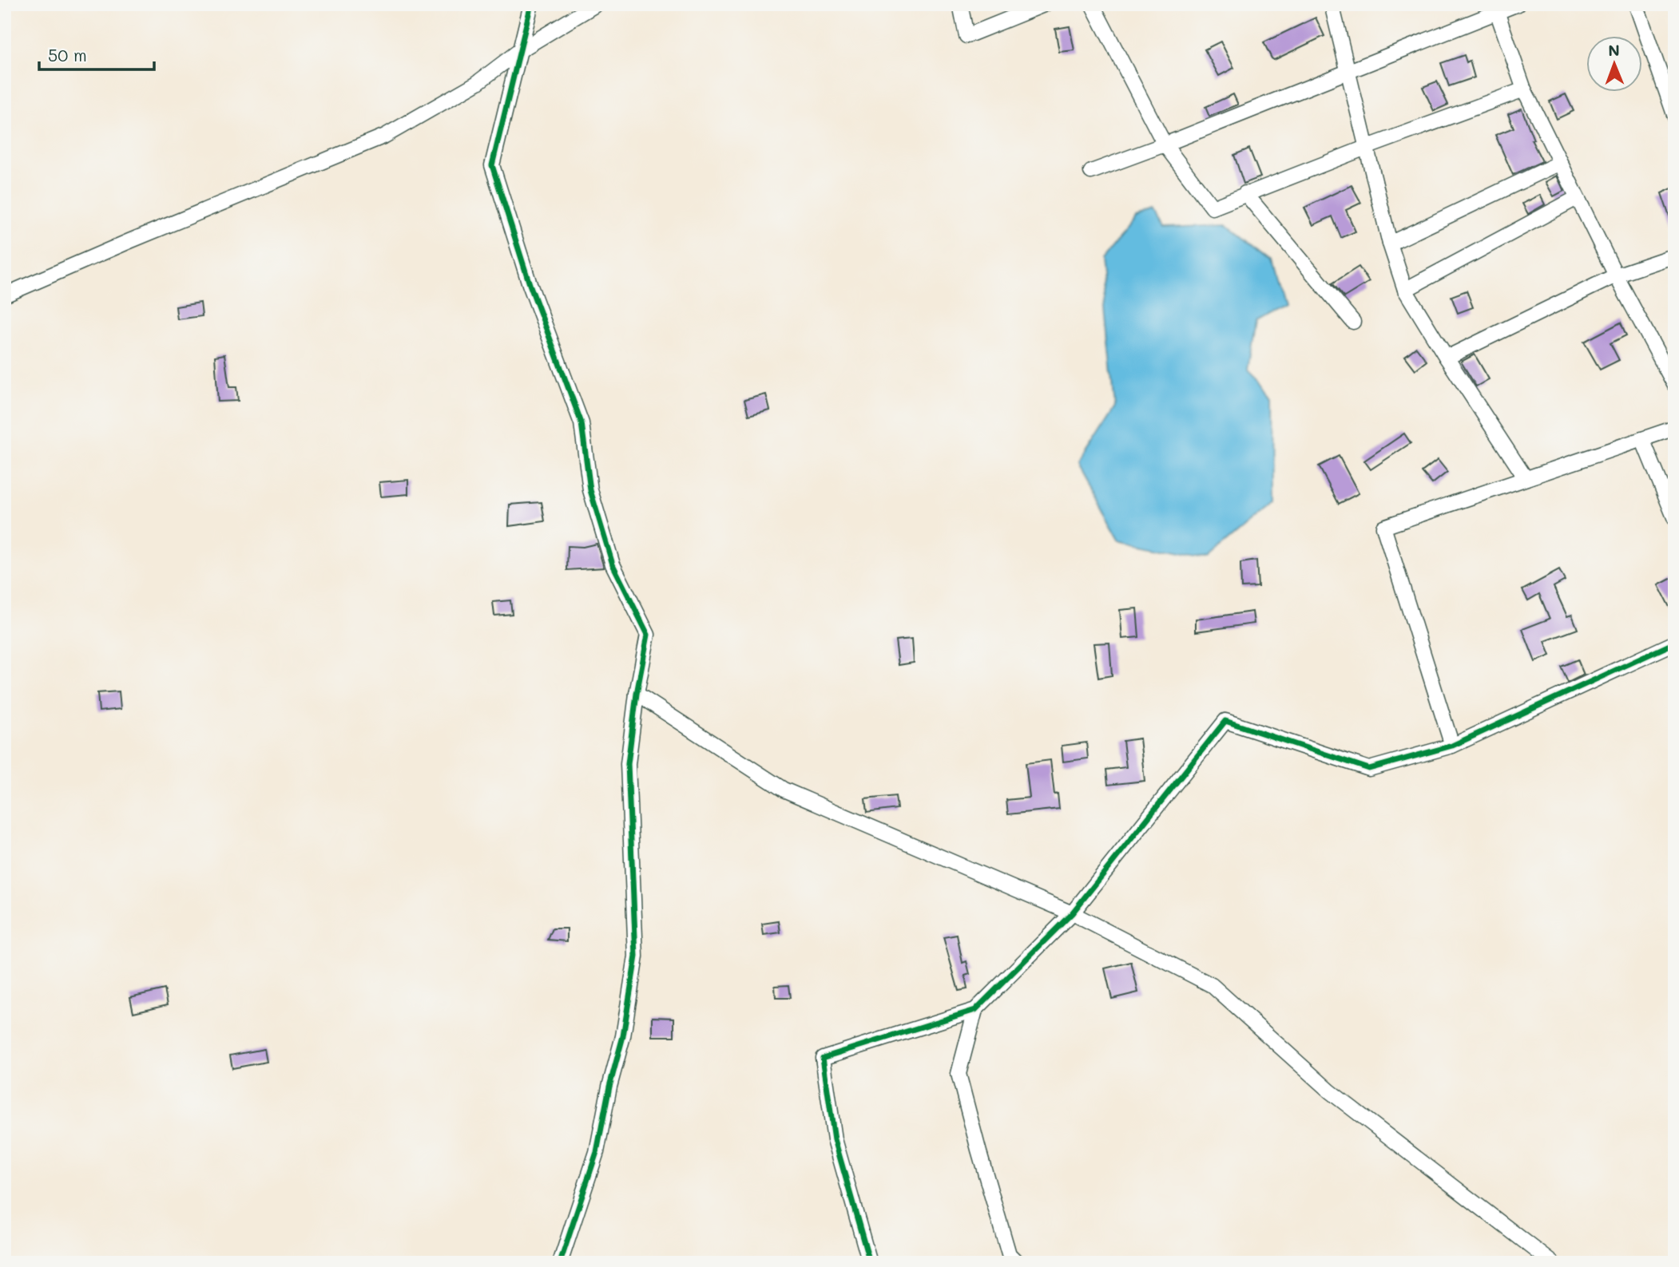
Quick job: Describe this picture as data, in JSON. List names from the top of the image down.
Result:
{
  "scale_bar": "50 m",
  "north": "top"
}
